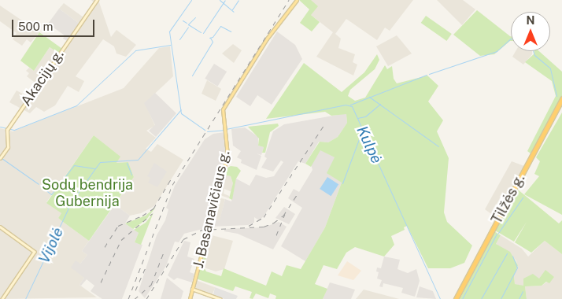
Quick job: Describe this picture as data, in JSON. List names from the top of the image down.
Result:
{
  "streets": {
    "highway": ["Tilžės g."],
    "main road": ["J. Basanavičiaus g."],
    "street": ["Akacijų g."]
  },
  "water": ["Kulpė", "Vijolė"],
  "parks": ["Sodų bendrija Gubernija"],
  "scale_bar": "500 m",
  "north": "top"
}
